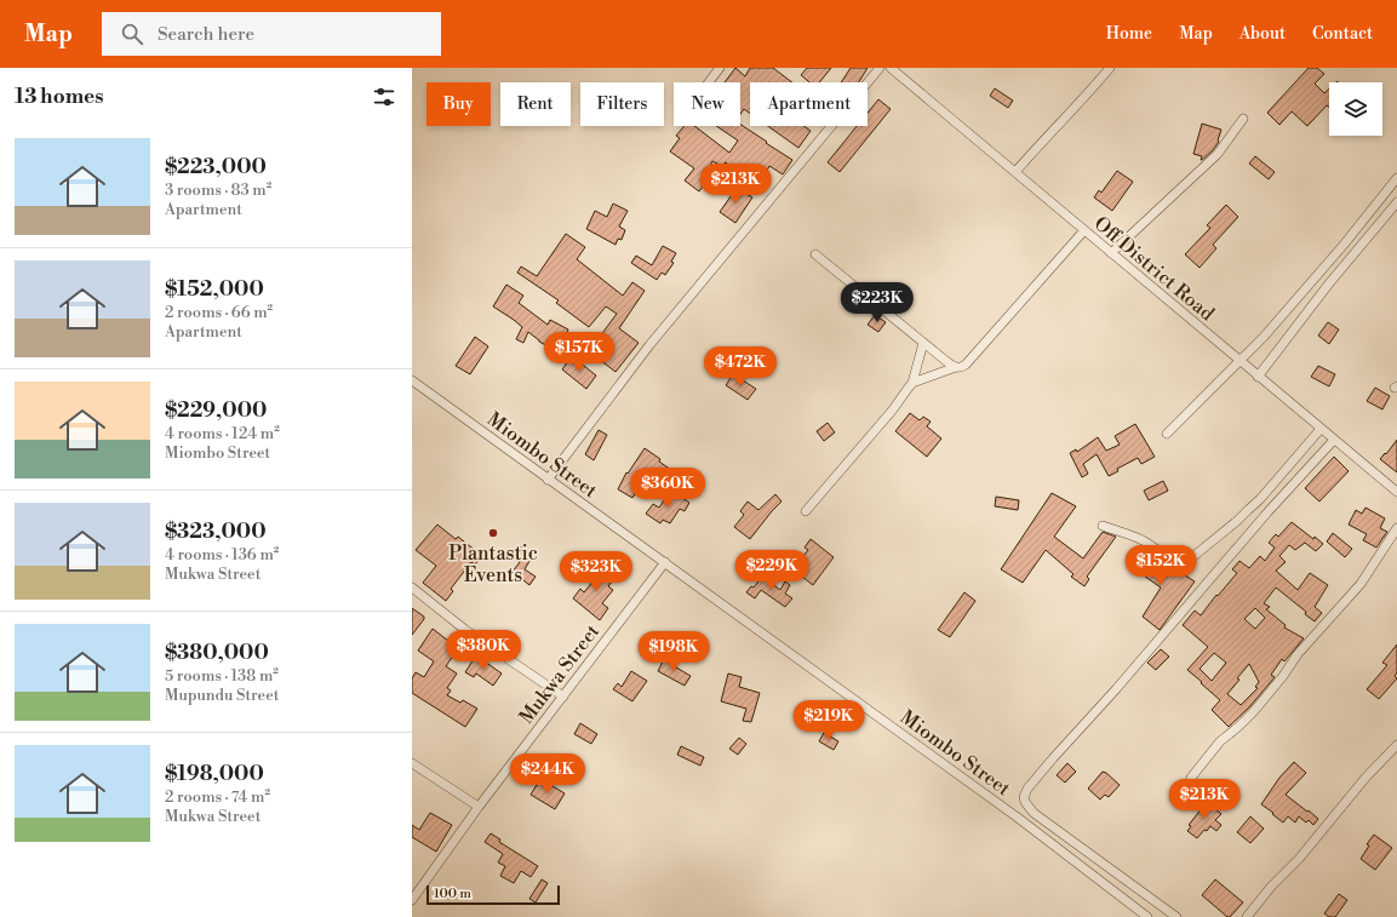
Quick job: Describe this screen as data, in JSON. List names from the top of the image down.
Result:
{
  "streets": {
    "street": ["Off District Road", "Miombo Street", "Mukwa Street"]
  },
  "crossings": [
    ["Miombo Street", "Mukwa Street"]
  ],
  "places": ["Plantastic Events"],
  "scale_bar": "100 m",
  "page": {
    "header": "Map",
    "search": "Search here",
    "nav": [
      "Home",
      "Map",
      "About",
      "Contact"
    ],
    "heading": "13 homes",
    "chip": [
      "Buy",
      "Rent",
      "Filters",
      "New",
      "Apartment"
    ],
    "list": [
      {
        "name": "$223,000",
        "note": "3 rooms · 83 m² · Apartment"
      },
      {
        "name": "$152,000",
        "note": "2 rooms · 66 m² · Apartment"
      },
      {
        "name": "$229,000",
        "note": "4 rooms · 124 m² · Miombo Street"
      },
      {
        "name": "$323,000",
        "note": "4 rooms · 136 m² · Mukwa Street"
      },
      {
        "name": "$380,000",
        "note": "5 rooms · 138 m² · Mupundu Street"
      },
      {
        "name": "$198,000",
        "note": "2 rooms · 74 m² · Mukwa Street"
      }
    ],
    "price": [
      "$213K",
      "$223K",
      "$157K",
      "$472K",
      "$360K",
      "$152K",
      "$229K",
      "$323K",
      "$380K",
      "$198K",
      "$219K",
      "$244K",
      "$213K"
    ],
    "scale": "100 m"
  }
}
